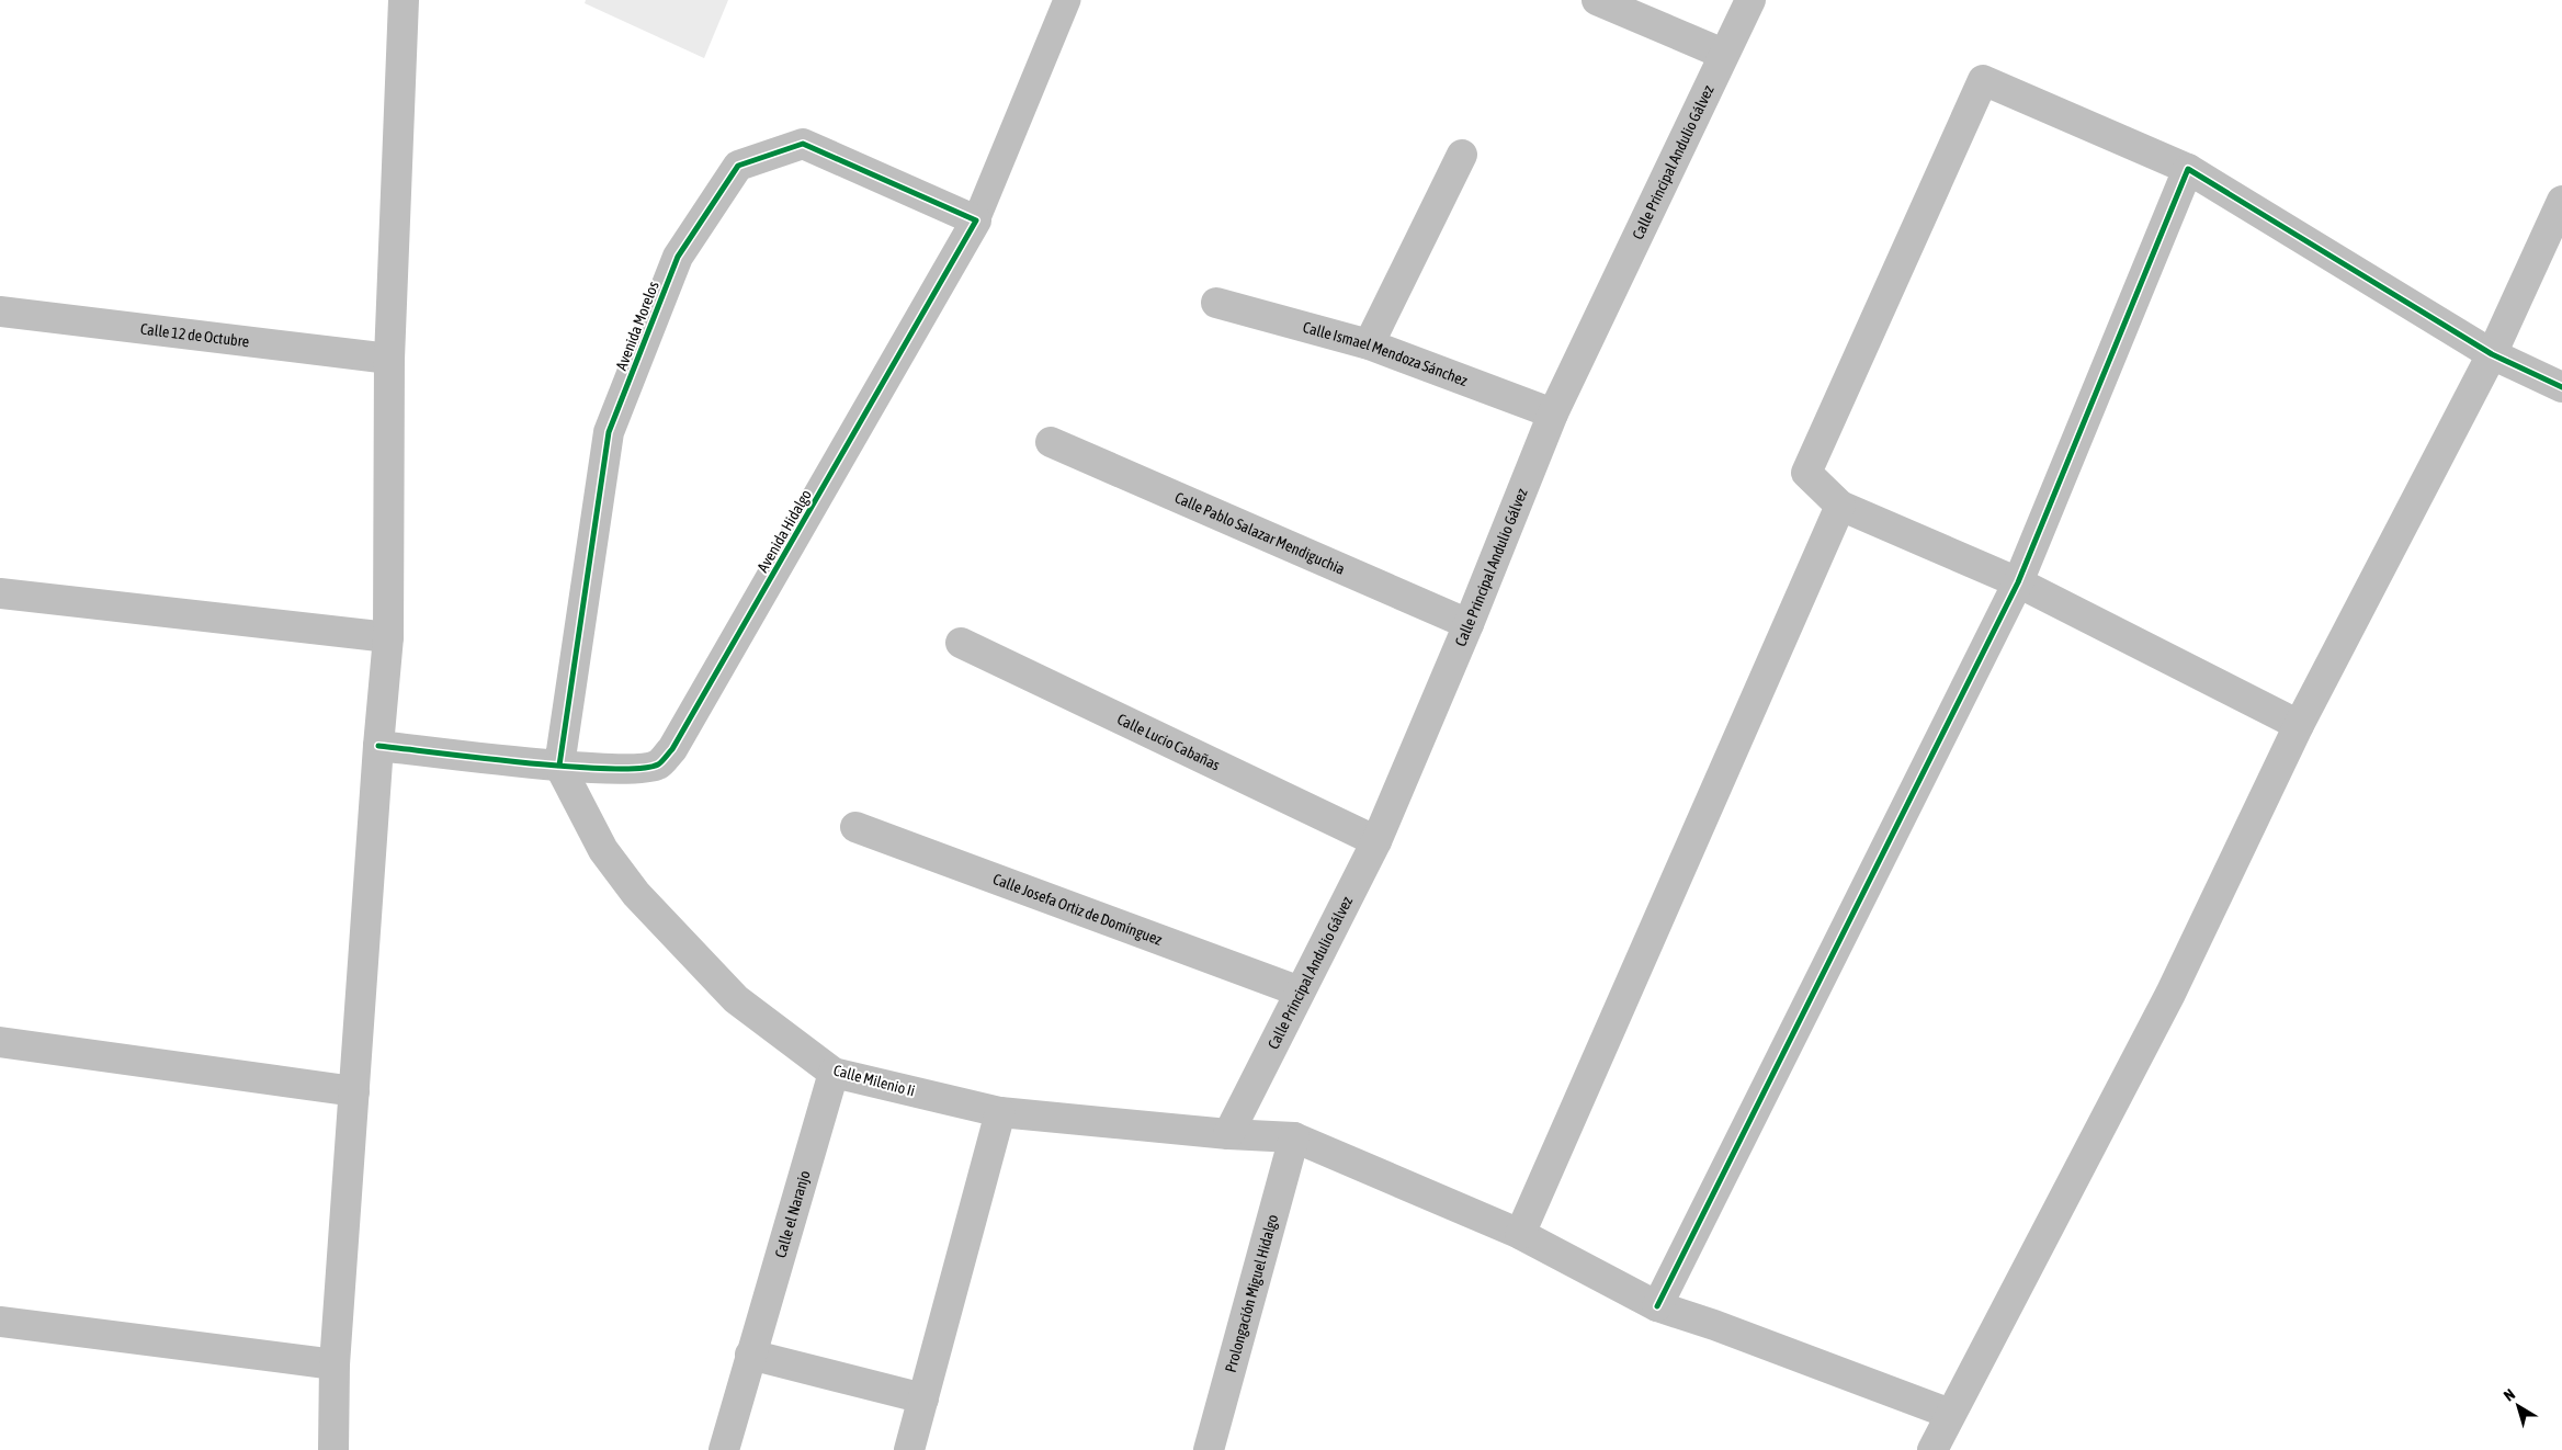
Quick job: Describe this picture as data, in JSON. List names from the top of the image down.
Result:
{
  "streets": {
    "street": [
      "Calle Principal Andulio Gálvez",
      "Avenida Morelos",
      "Calle 12 de Octubre",
      "Calle Ismael Mendoza Sánchez",
      "Avenida Hidalgo",
      "Calle Pablo Salazar Mendiguchia",
      "Calle Lucio Cabañas",
      "Calle Josefa Ortiz de Domínguez",
      "Calle Milenio Ii",
      "Calle el Naranjo",
      "Prolongación Miguel Hidalgo"
    ]
  },
  "crossings": [
    ["Calle Principal Andulio Gálvez", "Calle Ismael Mendoza Sánchez"],
    ["Calle Principal Andulio Gálvez", "Calle Pablo Salazar Mendiguchia"],
    ["Calle Principal Andulio Gálvez", "Calle Lucio Cabañas"],
    ["Calle Principal Andulio Gálvez", "Calle Josefa Ortiz de Domínguez"],
    ["Calle Principal Andulio Gálvez", "Calle Milenio Ii"],
    ["Avenida Morelos", "Avenida Hidalgo"],
    ["Avenida Morelos", "Calle Milenio Ii"],
    ["Avenida Hidalgo", "Calle Milenio Ii"],
    ["Calle Milenio Ii", "Calle el Naranjo"],
    ["Calle Milenio Ii", "Prolongación Miguel Hidalgo"]
  ],
  "north": "top left"
}
